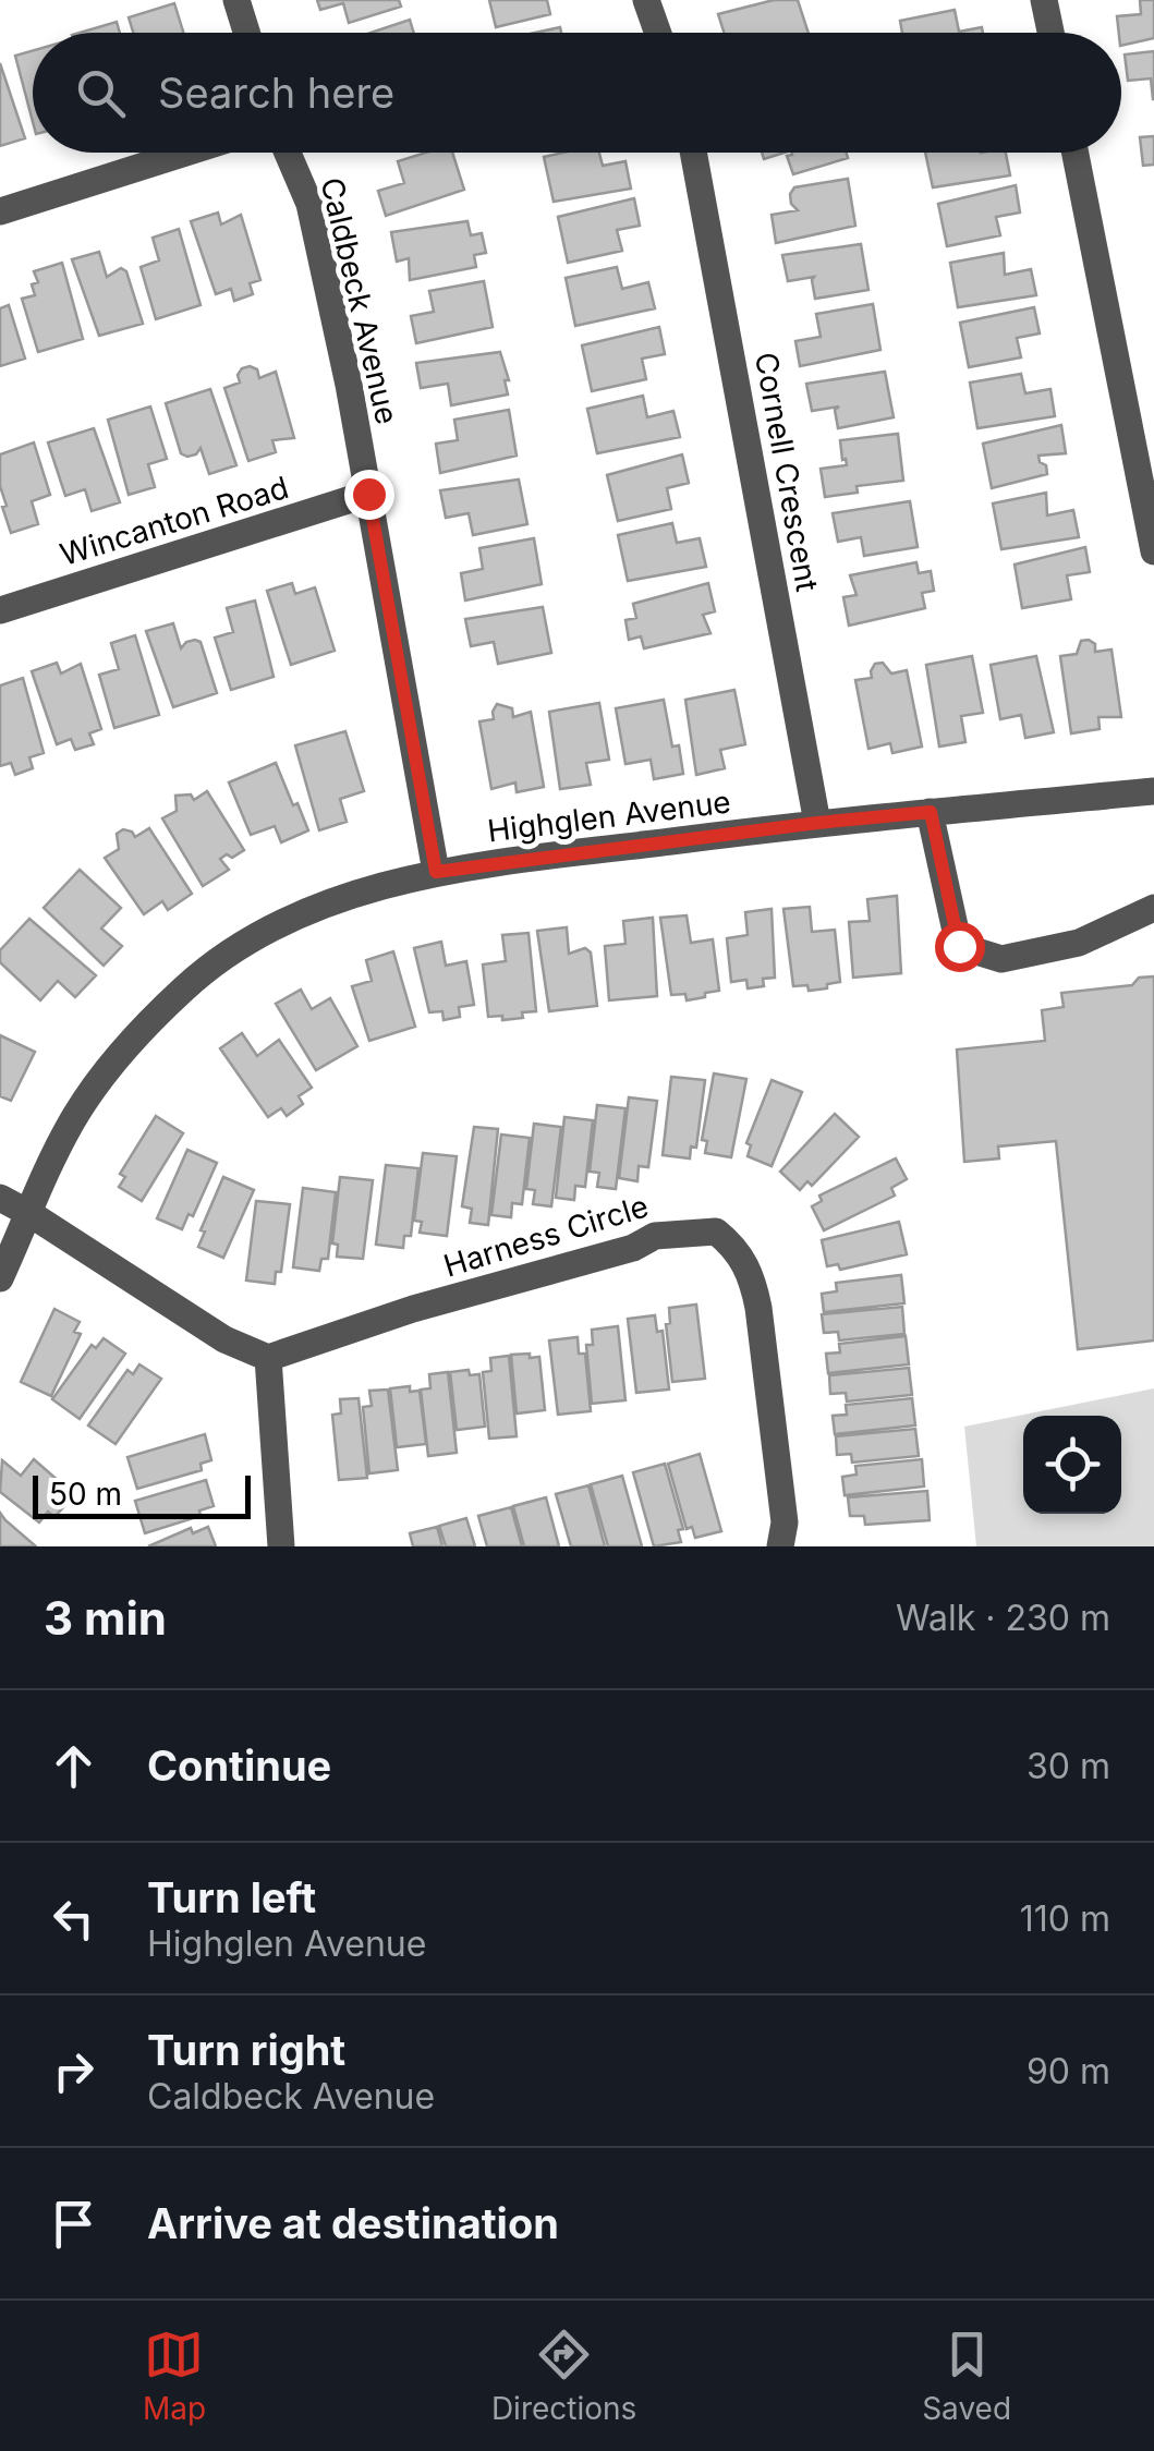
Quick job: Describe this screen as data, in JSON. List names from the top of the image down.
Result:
{
  "streets": {
    "street": [
      "Caldbeck Avenue",
      "Cornell Crescent",
      "Wincanton Road",
      "Highglen Avenue",
      "Harness Circle"
    ]
  },
  "crossings": [
    ["Caldbeck Avenue", "Wincanton Road"],
    ["Caldbeck Avenue", "Highglen Avenue"],
    ["Cornell Crescent", "Highglen Avenue"]
  ],
  "scale_bar": "50 m",
  "page": {
    "search": "Search here",
    "scale": "50 m",
    "heading": ["3 min", "Walk · 230 m"],
    "list": [
      ["Continue", "30 m"],
      ["Turn left", "Highglen Avenue", "110 m"],
      ["Turn right", "Caldbeck Avenue", "90 m"],
      "Arrive at destination"
    ],
    "nav": ["Map", "Directions", "Saved"]
  }
}
